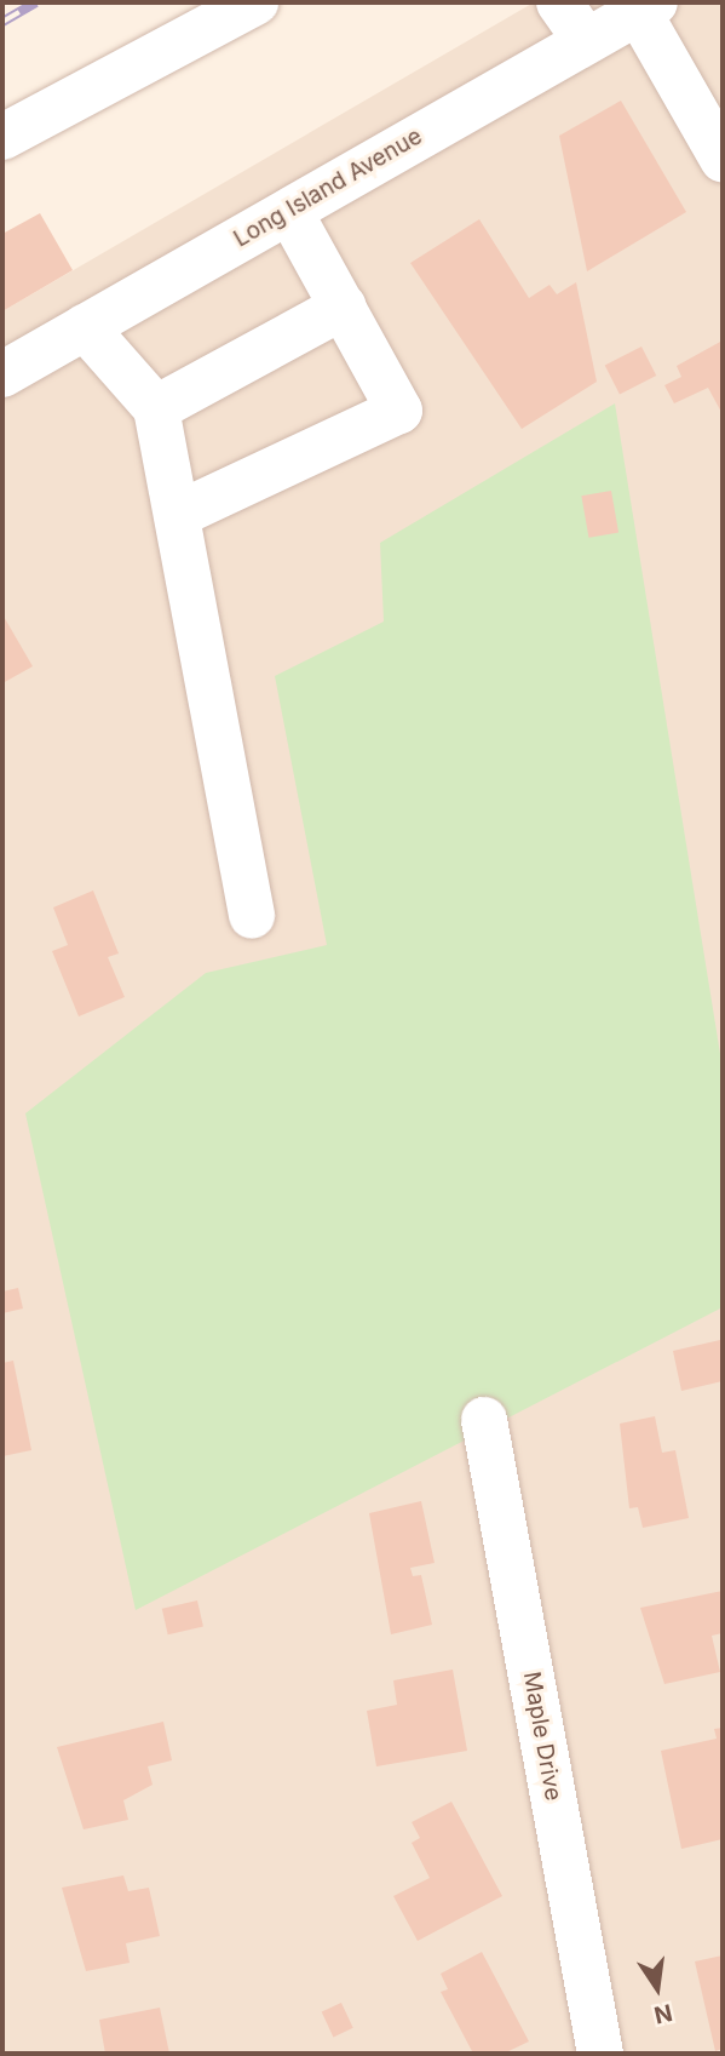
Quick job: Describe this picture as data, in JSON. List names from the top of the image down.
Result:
{
  "streets": {
    "street": ["Long Island Avenue", "Maple Drive"]
  },
  "north": "bottom"
}
